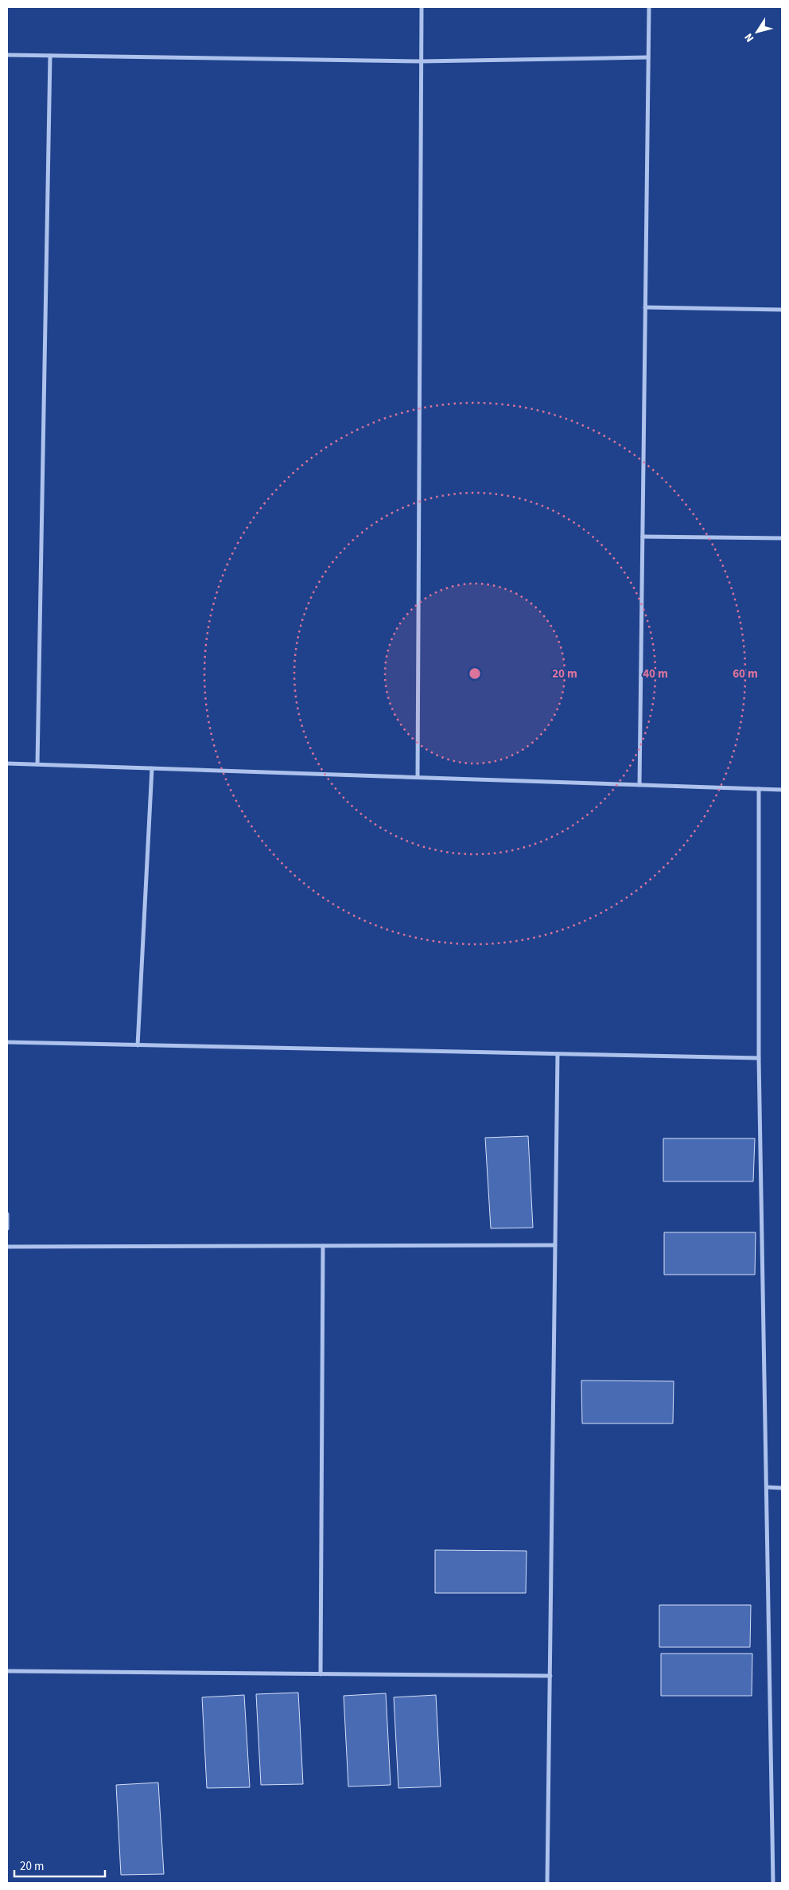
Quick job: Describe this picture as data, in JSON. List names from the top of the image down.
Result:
{
  "scale_bar": "20 m",
  "north": "bottom left",
  "rings": ["20 m", "40 m", "60 m"]
}
